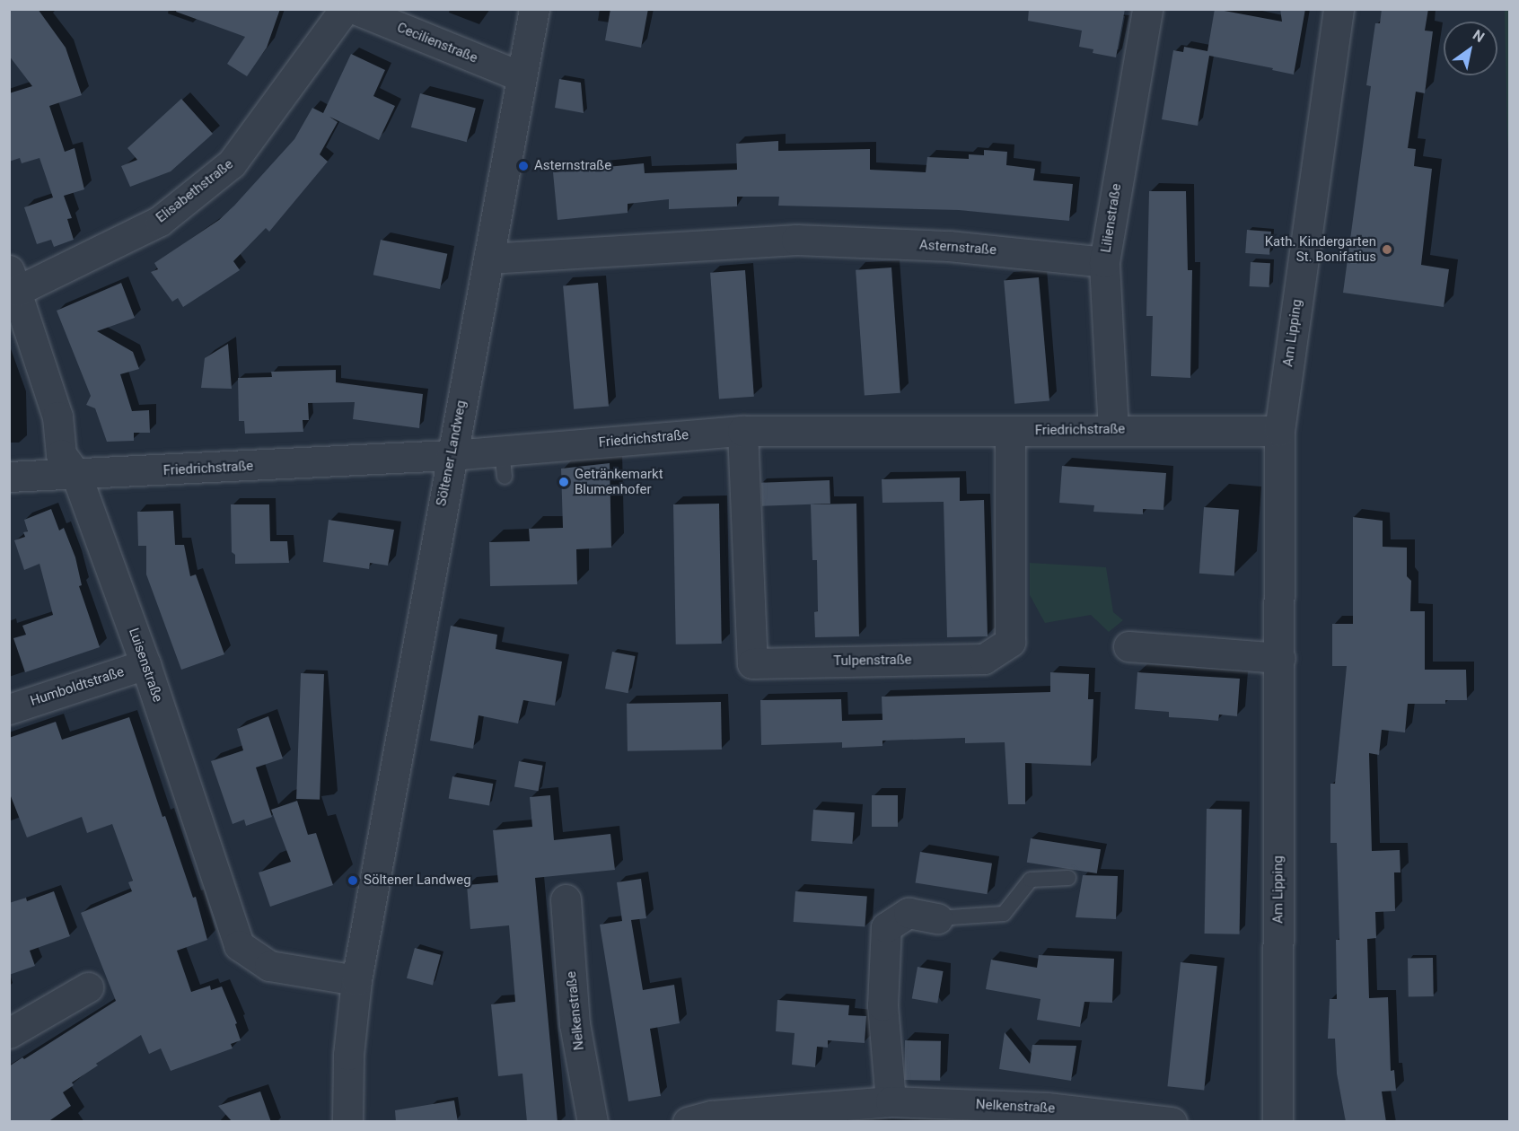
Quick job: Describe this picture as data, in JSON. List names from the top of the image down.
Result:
{
  "streets": {
    "street": [
      "Cecilienstraße",
      "Elisabethstraße",
      "Lilienstraße",
      "Asternstraße",
      "Am Lipping",
      "Friedrichstraße",
      "Söltener Landweg",
      "Tulpenstraße",
      "Luisenstraße",
      "Humboldtstraße",
      "Nelkenstraße"
    ]
  },
  "crossings": [
    ["Cecilienstraße", "Söltener Landweg"],
    ["Elisabethstraße", "Luisenstraße"],
    ["Lilienstraße", "Asternstraße"],
    ["Lilienstraße", "Friedrichstraße"],
    ["Asternstraße", "Söltener Landweg"],
    ["Am Lipping", "Friedrichstraße"],
    ["Friedrichstraße", "Söltener Landweg"],
    ["Friedrichstraße", "Tulpenstraße"],
    ["Friedrichstraße", "Luisenstraße"],
    ["Söltener Landweg", "Luisenstraße"],
    ["Luisenstraße", "Humboldtstraße"]
  ],
  "places": [
    "Asternstraße",
    "Kath. Kindergarten St. Bonifatius",
    "Getränkemarkt Blumenhofer",
    "Söltener Landweg"
  ],
  "north": "top right"
}
